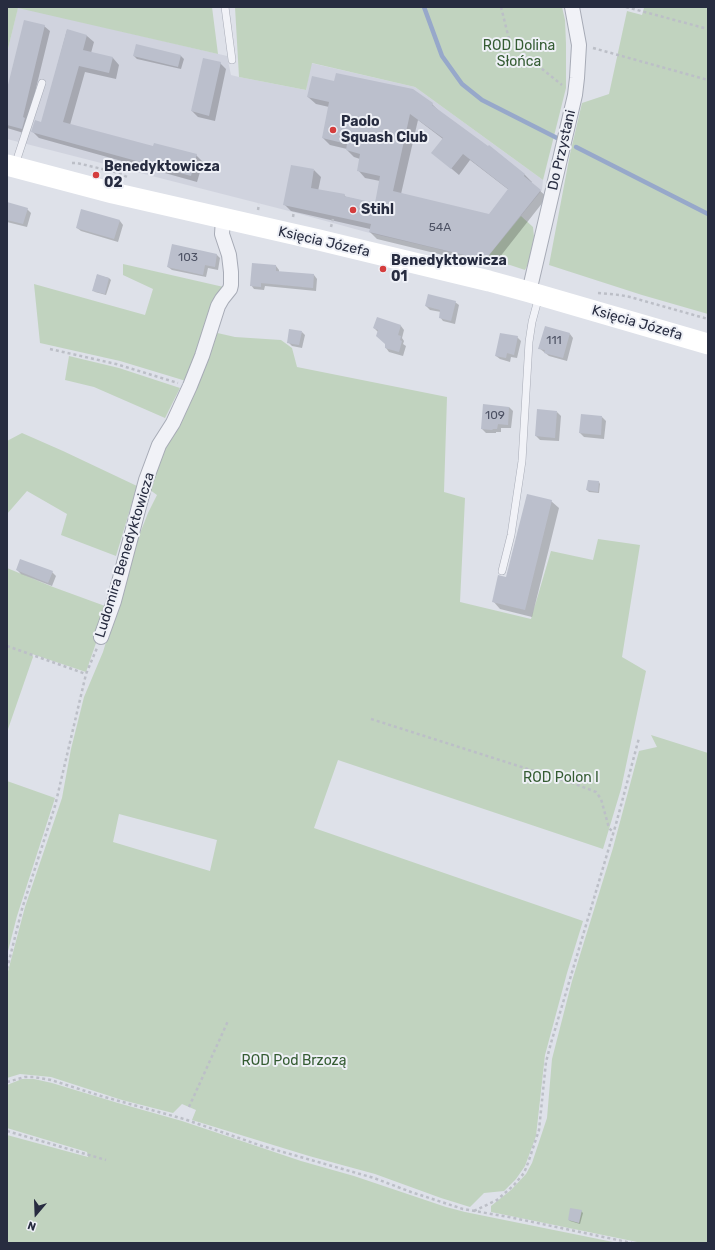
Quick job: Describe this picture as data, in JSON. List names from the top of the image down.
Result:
{
  "streets": {
    "main road": ["Księcia Józefa"],
    "street": ["Do Przystani", "Ludomira Benedyktowicza"]
  },
  "crossings": [
    ["Do Przystani", "Księcia Józefa"],
    ["Księcia Józefa", "Ludomira Benedyktowicza"]
  ],
  "parks": ["ROD Dolina Słońca", "ROD Polon I", "ROD Pod Brzozą"],
  "places": [
    "Paolo Squash Club",
    "Benedyktowicza 02",
    "Stihl",
    "Benedyktowicza 01"
  ],
  "house_numbers": [
    "54A",
    "103",
    "111",
    "109"
  ],
  "north": "bottom"
}
